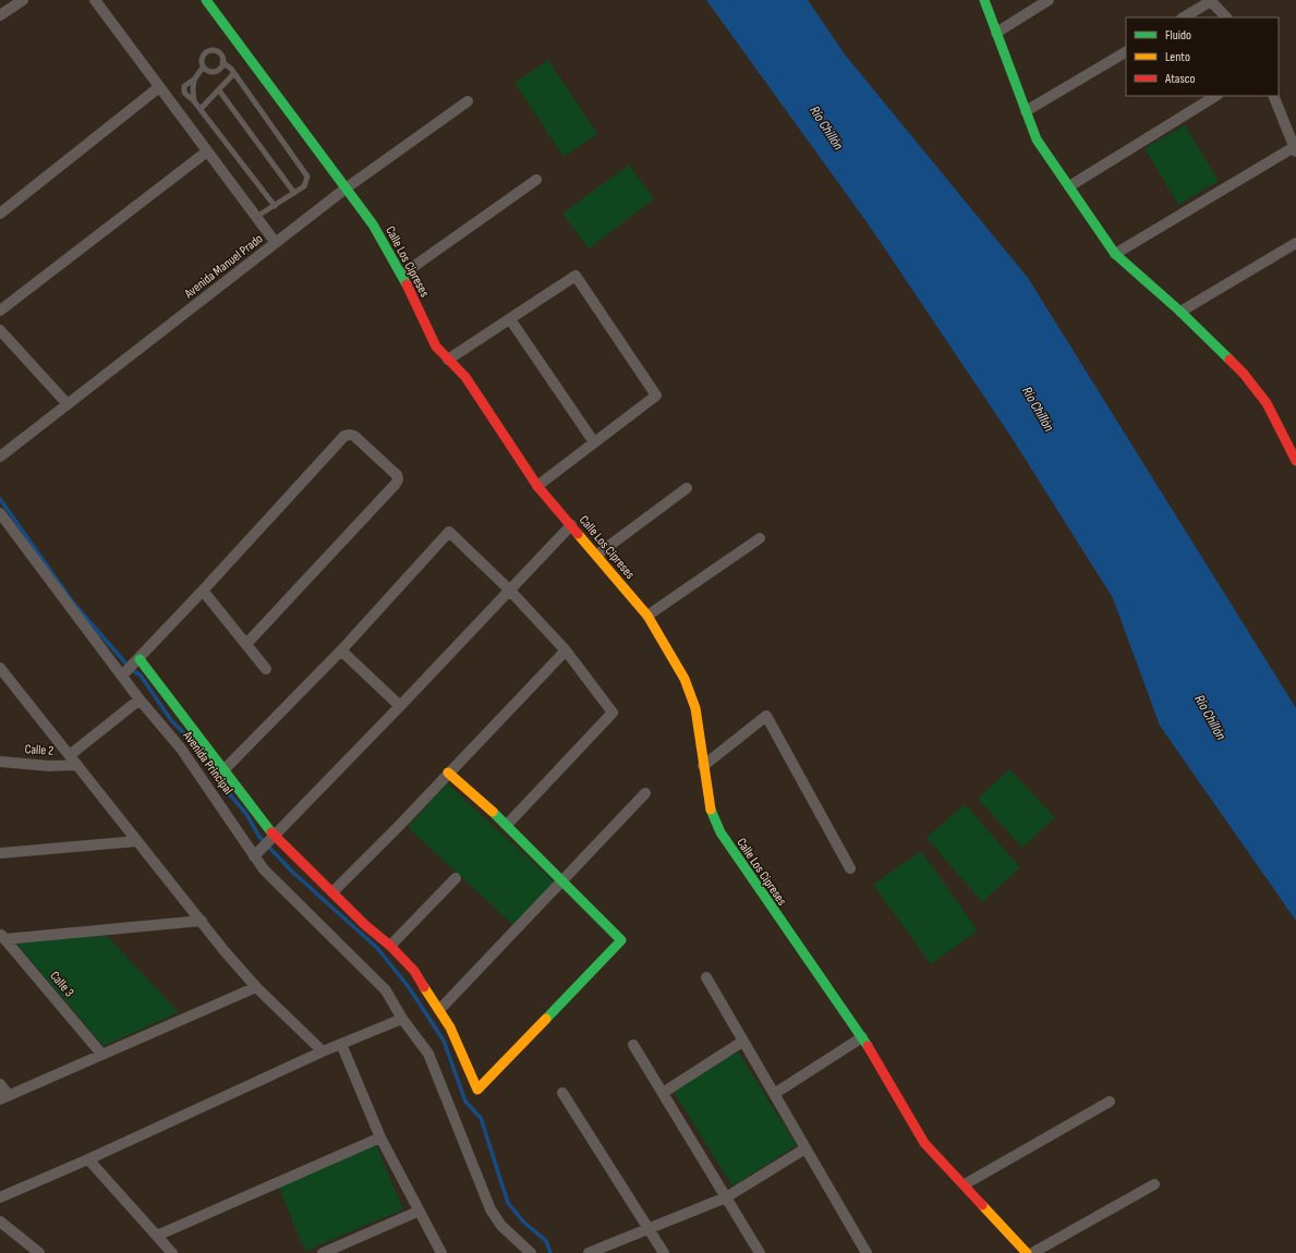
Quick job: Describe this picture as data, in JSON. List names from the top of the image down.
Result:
{
  "streets": {
    "street": [
      "Calle Los Cipreses",
      "Avenida Manuel Prado",
      "Calle 2",
      "Avenida Principal",
      "Calle 3"
    ]
  },
  "crossings": [
    ["Calle Los Cipreses", "Avenida Manuel Prado"]
  ],
  "water": ["Río Chillón"],
  "legend": ["Fluido", "Lento", "Atasco"]
}
